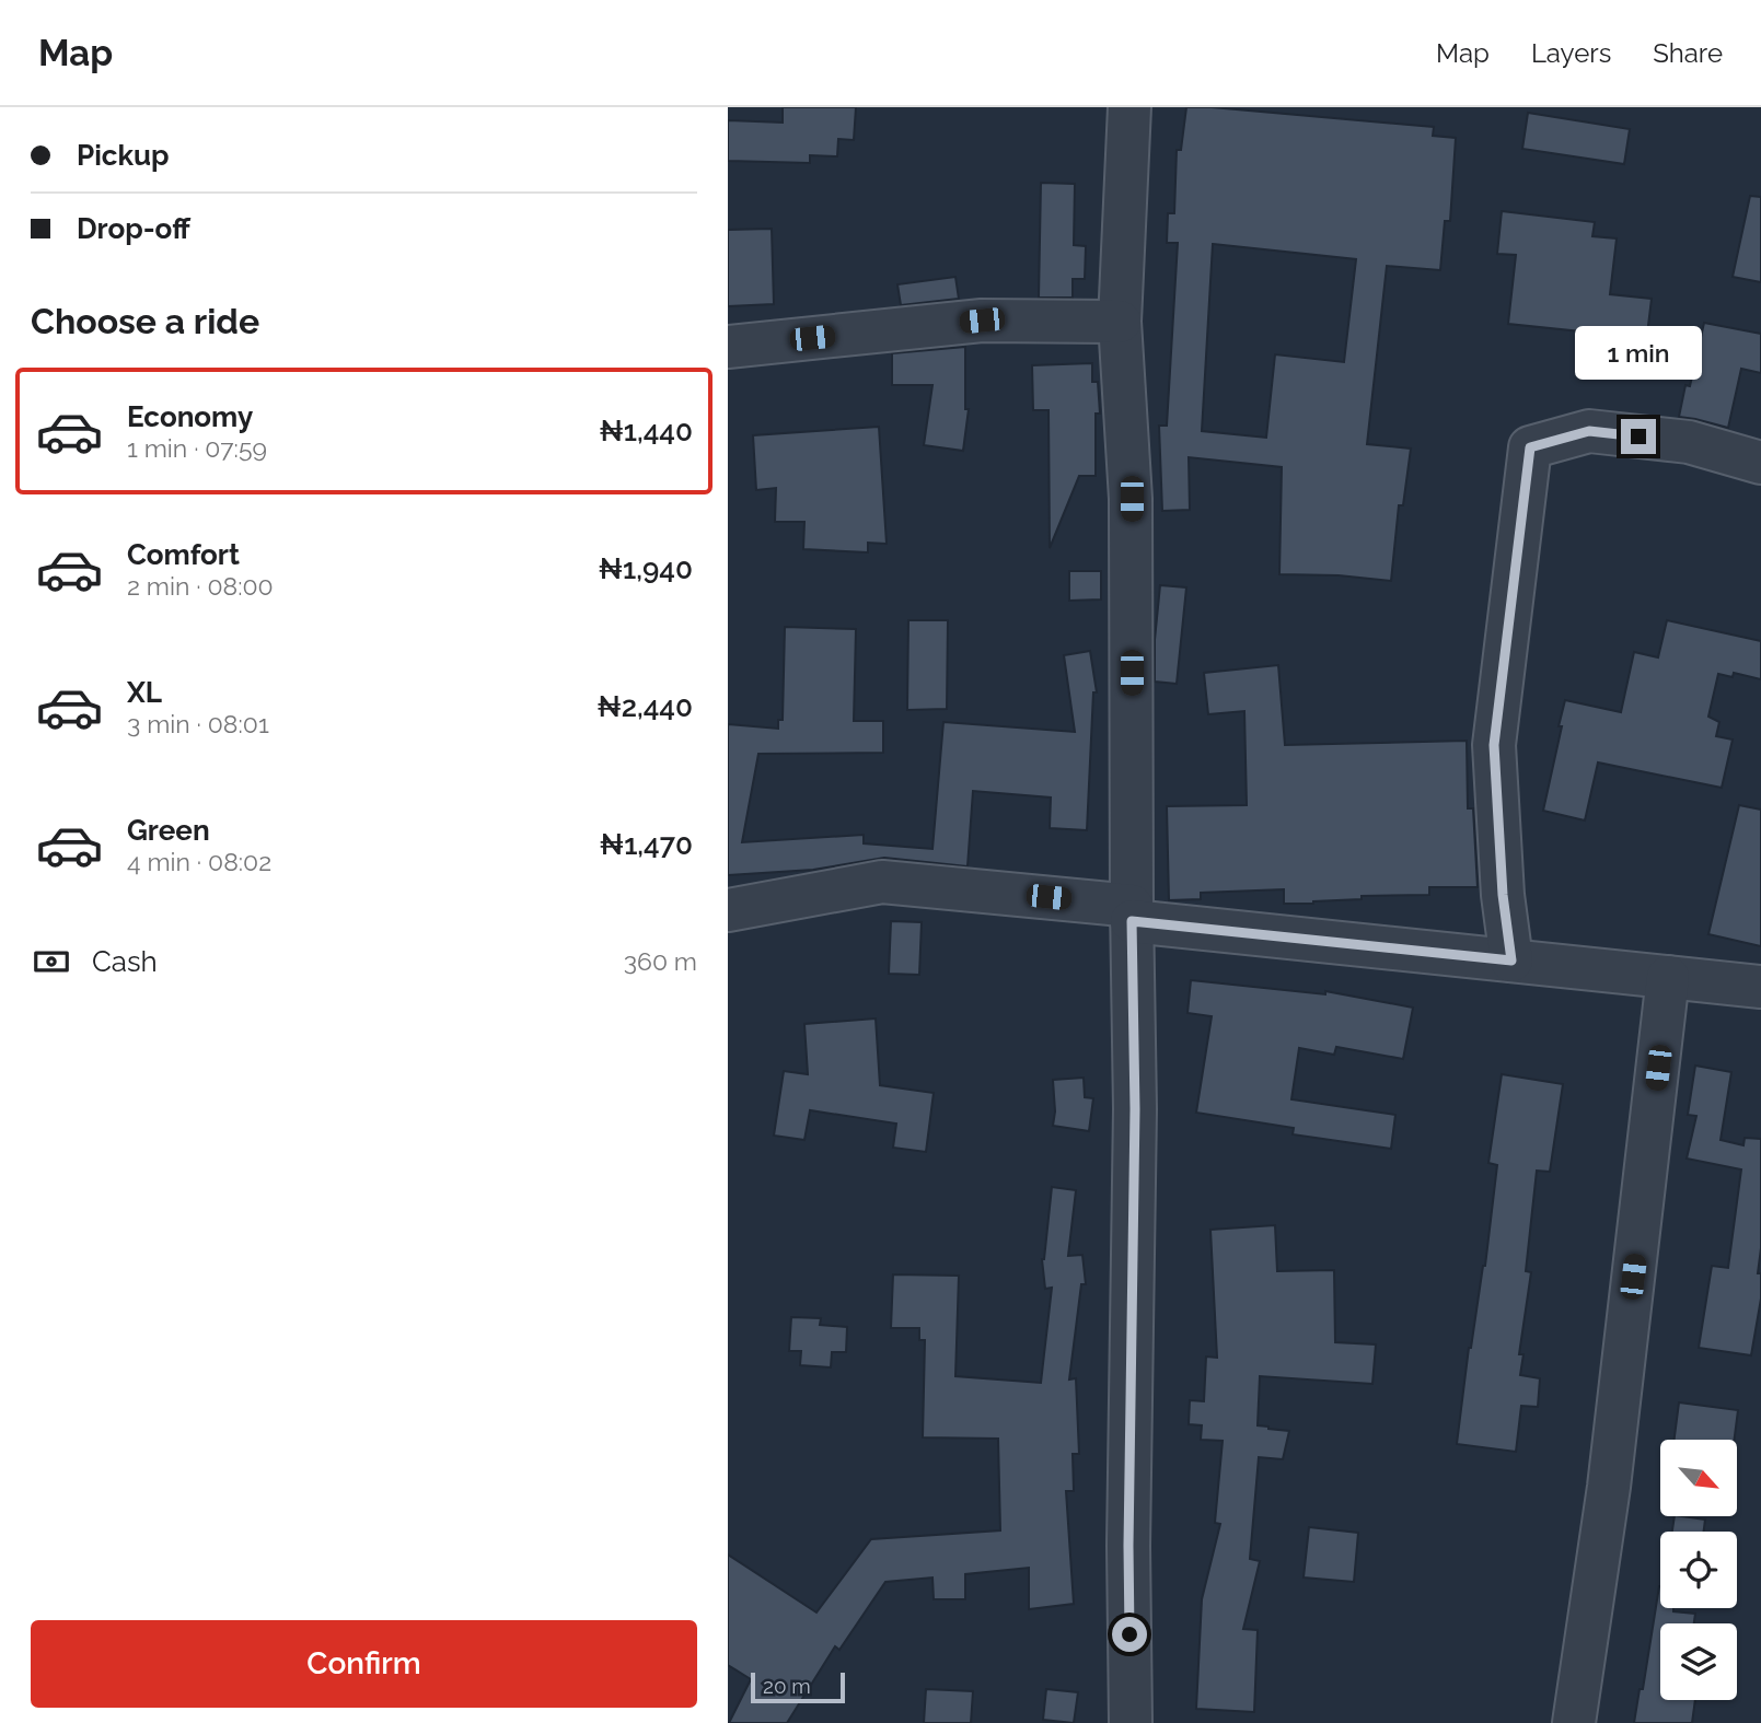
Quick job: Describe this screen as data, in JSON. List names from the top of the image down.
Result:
{
  "scale_bar": "20 m",
  "north": "bottom right",
  "page": {
    "header": "Map",
    "nav": ["Map", "Layers", "Share"],
    "banner": ["Pickup", "Drop-off"],
    "heading": "Choose a ride",
    "bubble": "1 min",
    "list": [
      {
        "name": "Economy",
        "note": "1 min · 07:59",
        "value": "₦1,440"
      },
      {
        "name": "Comfort",
        "note": "2 min · 08:00",
        "value": "₦1,940"
      },
      {
        "name": "XL",
        "note": "3 min · 08:01",
        "value": "₦2,440"
      },
      {
        "name": "Green",
        "note": "4 min · 08:02",
        "value": "₦1,470"
      }
    ],
    "pay": ["Cash", "360 m"],
    "buttons": "Confirm",
    "scale": "20 m"
  }
}
